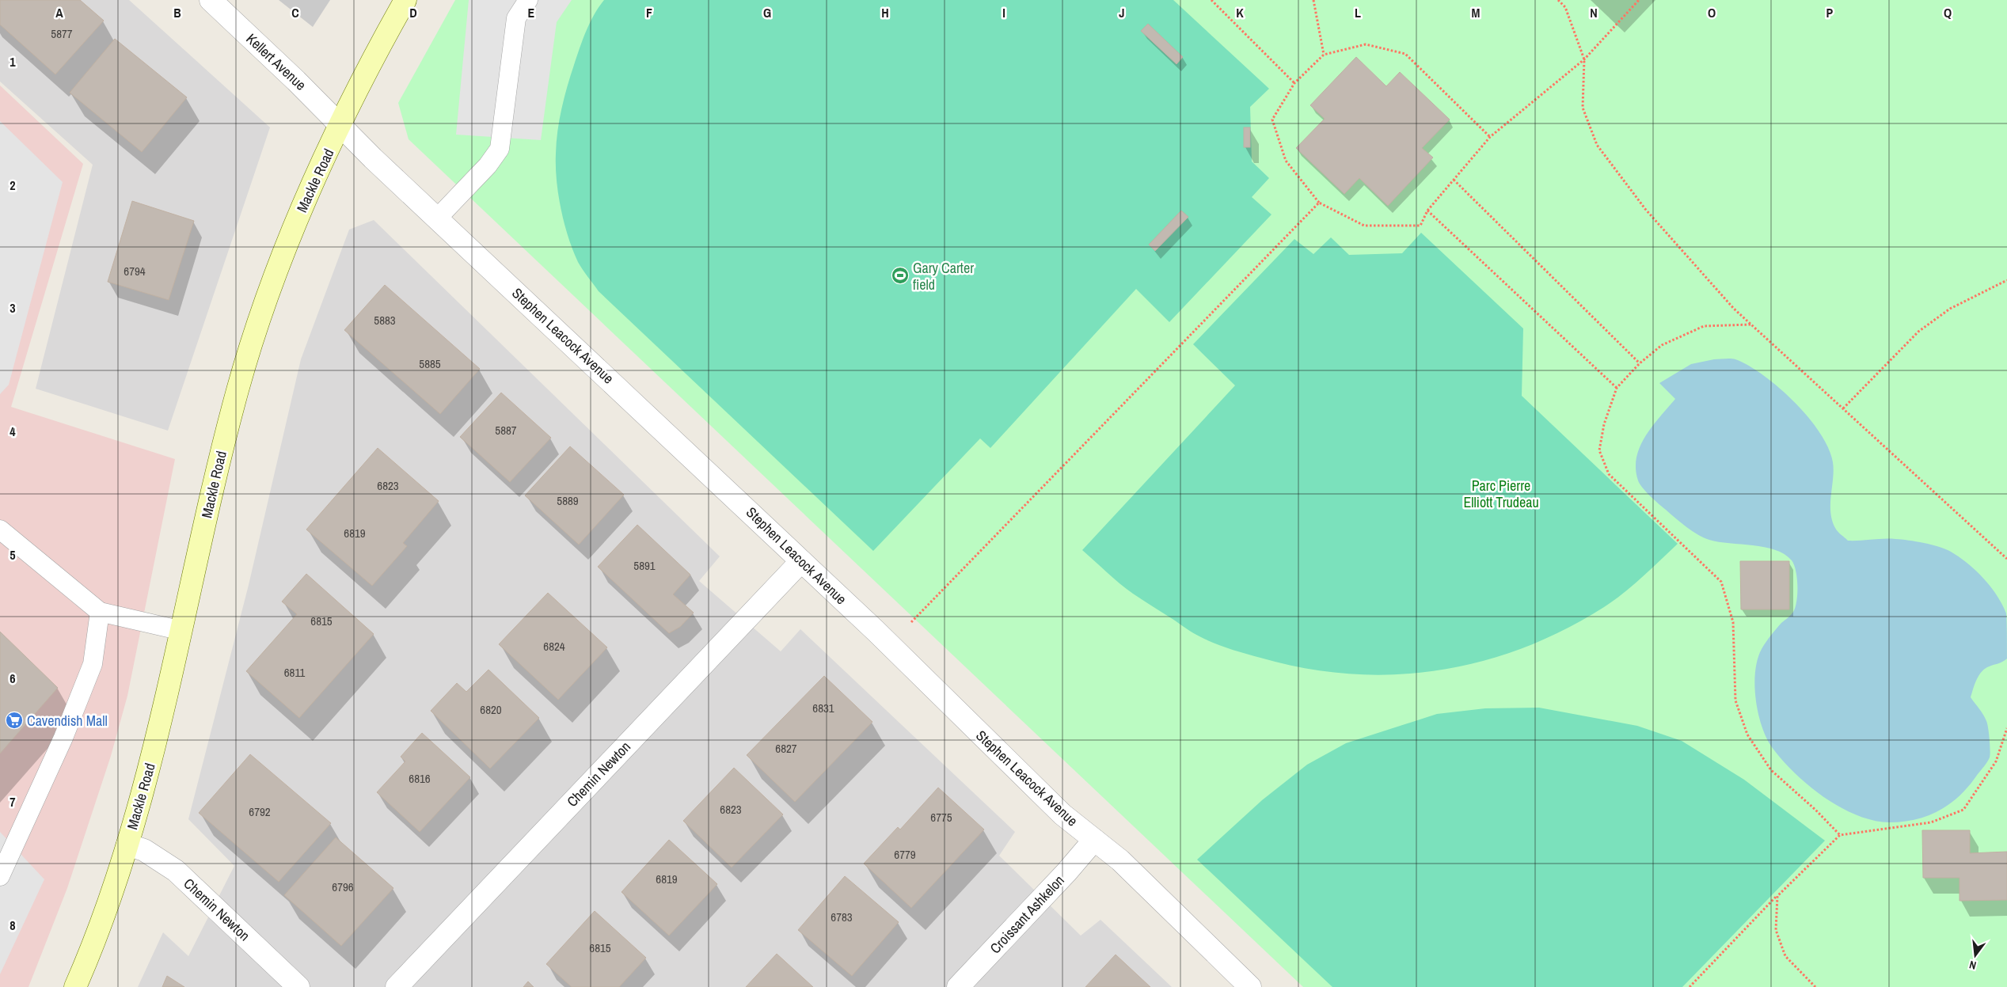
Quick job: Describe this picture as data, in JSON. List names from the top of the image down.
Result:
{
  "streets": {
    "street": [
      "Kellert Avenue",
      "Mackle Road",
      "Stephen Leacock Avenue",
      "Chemin Newton",
      "Croissant Ashkelon"
    ]
  },
  "crossings": [
    ["Kellert Avenue", "Mackle Road"],
    ["Kellert Avenue", "Stephen Leacock Avenue"],
    ["Mackle Road", "Stephen Leacock Avenue"],
    ["Mackle Road", "Chemin Newton"],
    ["Stephen Leacock Avenue", "Chemin Newton"],
    ["Stephen Leacock Avenue", "Croissant Ashkelon"]
  ],
  "parks": ["Parc Pierre Elliott Trudeau"],
  "places": {
    "sports": ["Gary Carter field"],
    "supermarket": ["Cavendish Mall"]
  },
  "house_numbers": [
    "5877",
    "6794",
    "5883",
    "5885",
    "5887",
    "6823",
    "5889",
    "6819",
    "5891",
    "6815",
    "6824",
    "6811",
    "6831",
    "6820",
    "6827",
    "6816",
    "6823",
    "6792",
    "6775",
    "6779",
    "6819",
    "6796",
    "6783",
    "6815"
  ],
  "north": "bottom",
  "grid": {
    "columns": [
      "A",
      "B",
      "C",
      "D",
      "E",
      "F",
      "G",
      "H",
      "I",
      "J",
      "K",
      "L",
      "M",
      "N",
      "O",
      "P",
      "Q"
    ],
    "rows": [
      "1",
      "2",
      "3",
      "4",
      "5",
      "6",
      "7",
      "8"
    ]
  }
}
